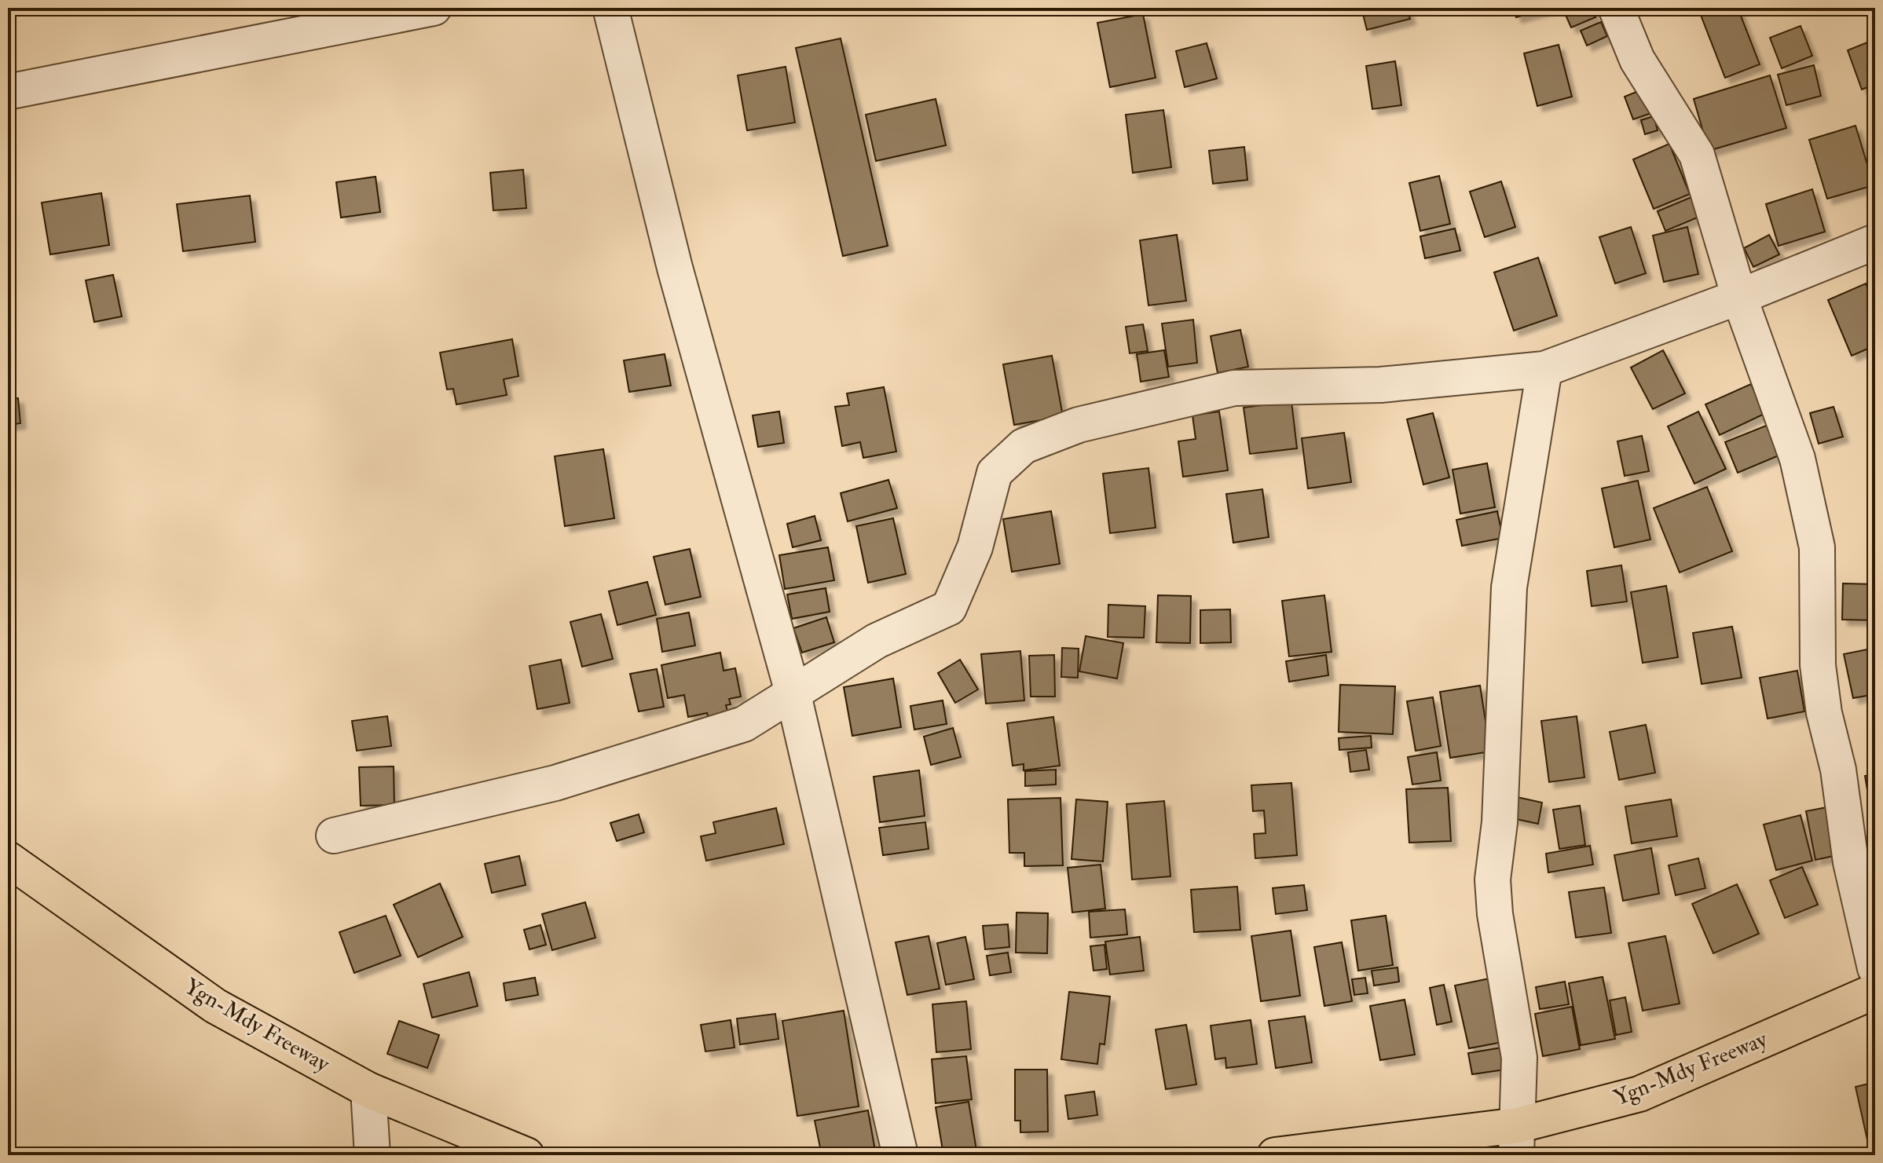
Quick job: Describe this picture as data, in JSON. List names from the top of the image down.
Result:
{
  "streets": {
    "main road": ["Ygn-Mdy Freeway"]
  }
}
